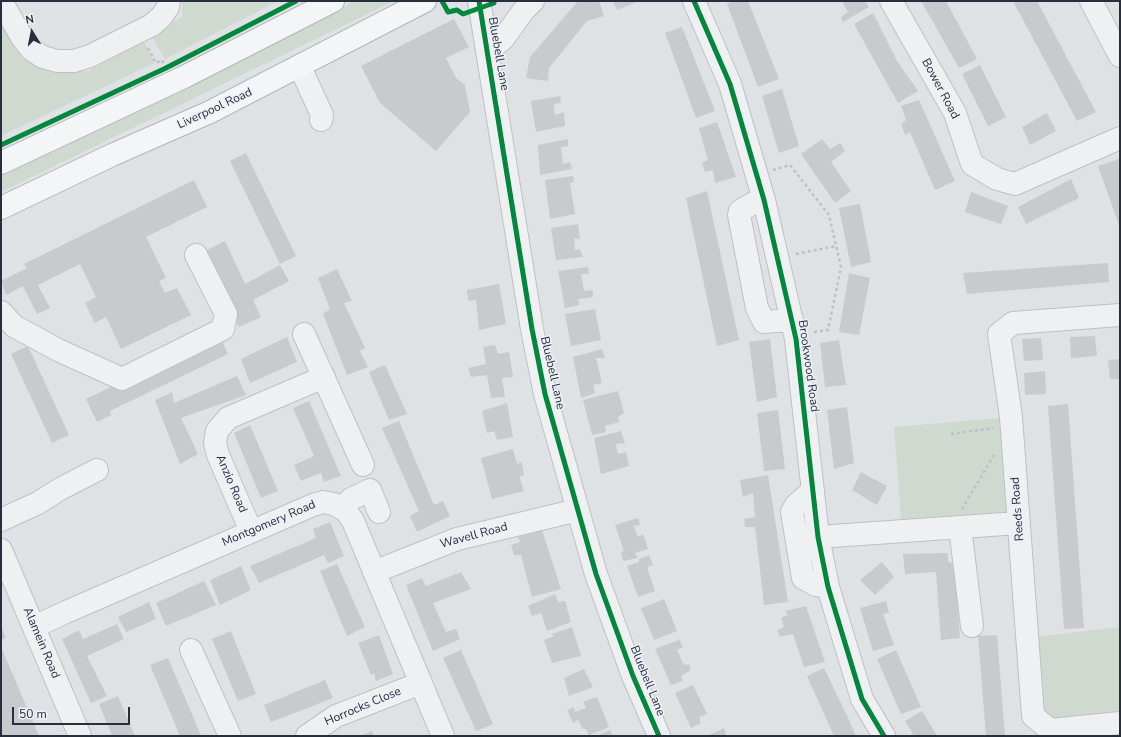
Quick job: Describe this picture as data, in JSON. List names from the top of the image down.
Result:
{
  "streets": {
    "highway": ["Liverpool Road"],
    "street": [
      "Bluebell Lane",
      "Bower Road",
      "Brookwood Road",
      "Anzio Road",
      "Reeds Road",
      "Montgomery Road",
      "Wavell Road",
      "Alamein Road",
      "Horrocks Close"
    ]
  },
  "crossings": [
    ["Bluebell Lane", "Wavell Road"],
    ["Anzio Road", "Montgomery Road"],
    ["Montgomery Road", "Alamein Road"]
  ],
  "scale_bar": "50 m",
  "north": "top"
}
